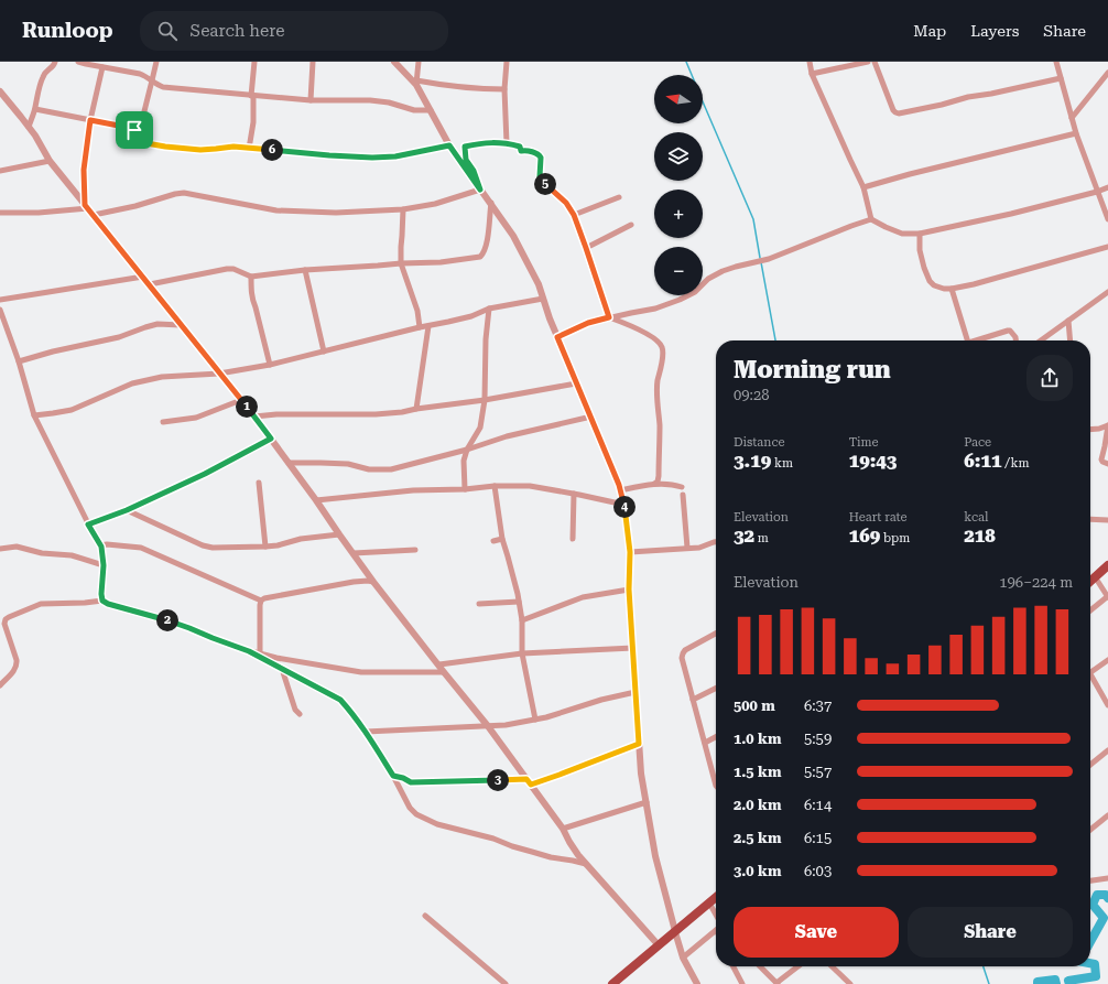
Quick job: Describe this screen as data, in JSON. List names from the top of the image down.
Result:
{
  "north": "left",
  "page": {
    "header": "Runloop",
    "search": "Search here",
    "nav": ["Map", "Layers", "Share"],
    "map_buttons": ["+", "−"],
    "pins": [
      "6",
      "5",
      "1",
      "4",
      "2",
      "3"
    ],
    "heading": ["Morning run", "09:28"],
    "stats": [
      ["Distance", "3.19 km"],
      ["Time", "19:43"],
      ["Pace", "6:11 /km"],
      ["Elevation", "32 m"],
      ["Heart rate", "169 bpm"],
      ["kcal", "218"]
    ],
    "chart": ["Elevation", "196–224 m"],
    "list": [
      {
        "name": "500 m",
        "note": "6:37"
      },
      {
        "name": "1.0 km",
        "note": "5:59"
      },
      {
        "name": "1.5 km",
        "note": "5:57"
      },
      {
        "name": "2.0 km",
        "note": "6:14"
      },
      {
        "name": "2.5 km",
        "note": "6:15"
      },
      {
        "name": "3.0 km",
        "note": "6:03"
      }
    ],
    "buttons": ["Save", "Share"]
  }
}
